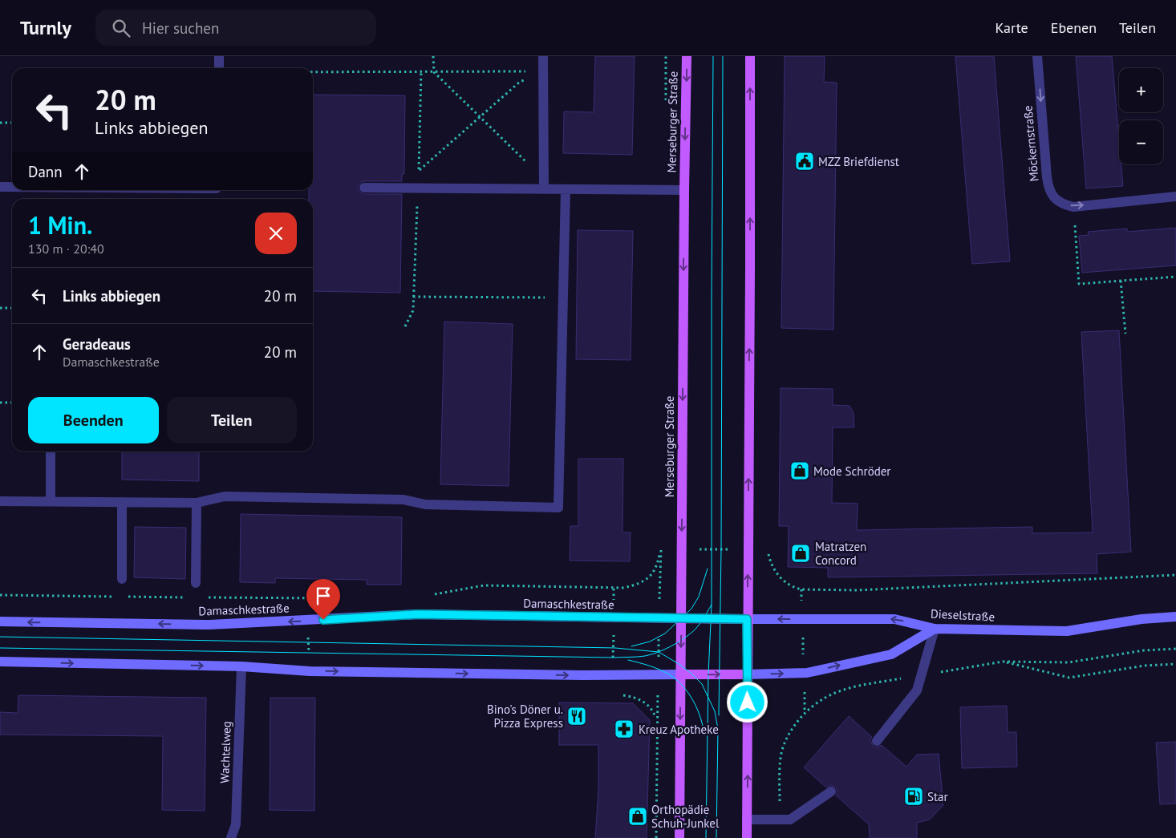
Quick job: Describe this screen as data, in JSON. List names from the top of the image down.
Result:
{
  "streets": {
    "main road": ["Merseburger Straße"],
    "street": [
      "Möckernstraße",
      "Damaschkestraße",
      "Dieselstraße",
      "Wachtelweg"
    ]
  },
  "crossings": [
    ["Merseburger Straße", "Damaschkestraße"]
  ],
  "one_way": ["Möckernstraße"],
  "places": {
    "public building": ["MZZ Briefdienst"],
    "shop": ["Mode Schröder", "Matratzen Concord", "Orthopädie Schuh-Junkel"],
    "restaurant": ["Bino's Döner u. Pizza Express"],
    "pharmacy": ["Kreuz Apotheke"],
    "fuel station": ["Star"]
  },
  "page": {
    "header": "Turnly",
    "search": "Hier suchen",
    "nav": ["Karte", "Ebenen", "Teilen"],
    "map_buttons": ["+", "−"],
    "turn": ["20 m", "Links abbiegen"],
    "then": "Dann",
    "heading": ["1 Min.", "130 m · 20:40"],
    "list": [
      {
        "name": "Links abbiegen",
        "value": "20 m"
      },
      {
        "name": "Geradeaus",
        "note": "Damaschkestraße",
        "value": "20 m"
      }
    ],
    "buttons": ["Beenden", "Teilen"]
  }
}
